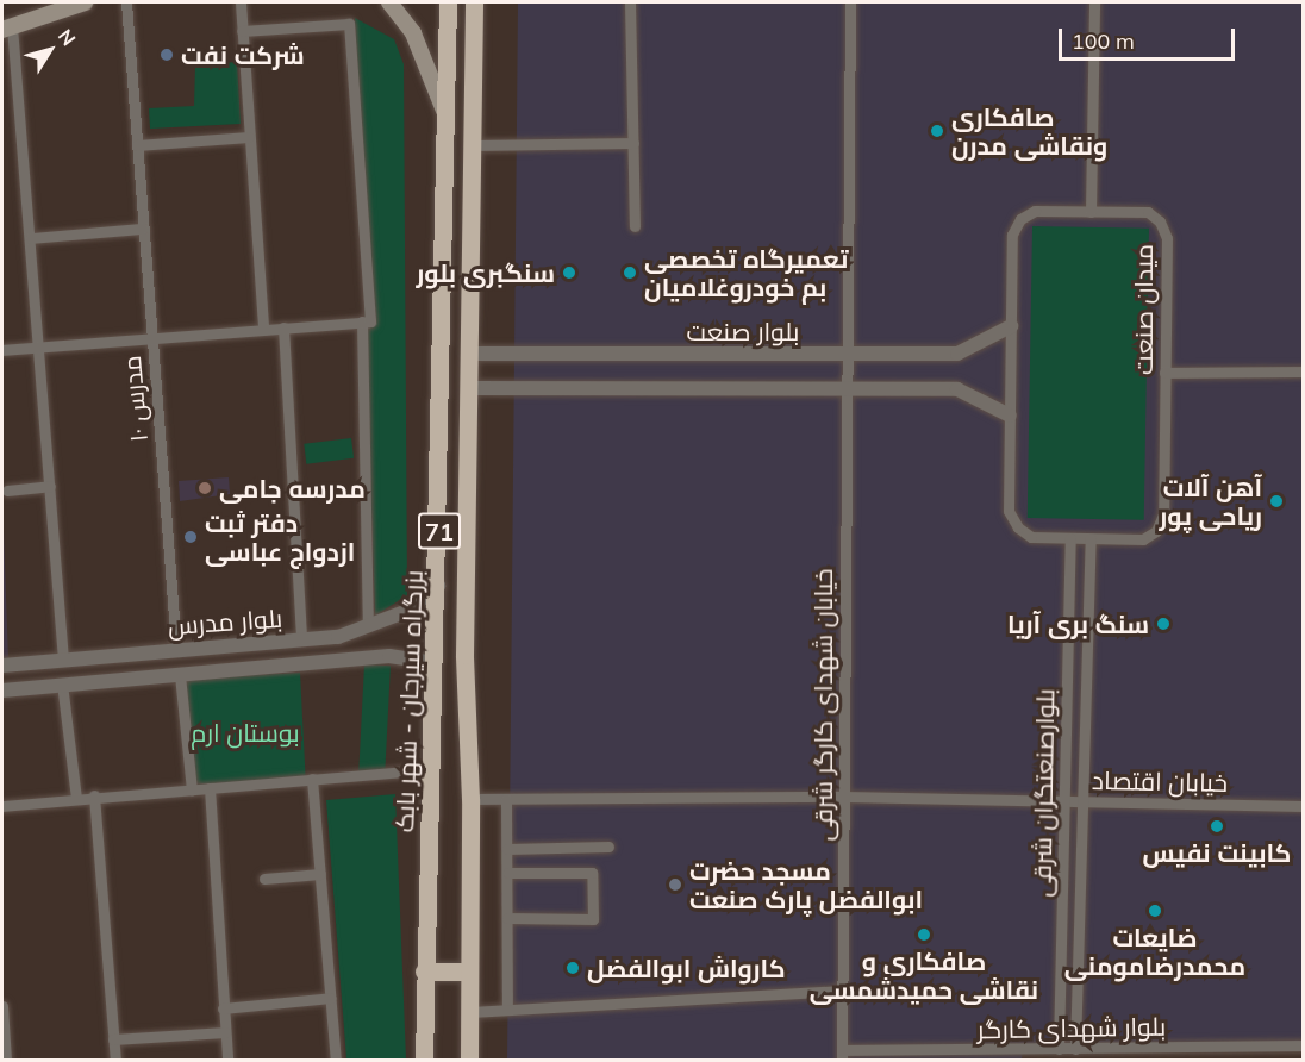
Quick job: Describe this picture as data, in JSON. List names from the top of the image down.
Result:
{
  "streets": {
    "highway": ["71", "بزرگراه سیرجان - شهر بابک"],
    "street": [
      "میدان صنعت",
      "بلوار صنعت",
      "مدرس ۱۰",
      "بلوار مدرس",
      "خیابان شهدای کارگر شرقی",
      "خیابان اقتصاد",
      "بلوارصنعتگران شرقی",
      "بلوار شهدای کارگر"
    ]
  },
  "crossings": [
    ["میدان صنعت", "بلوار صنعت"],
    ["میدان صنعت", "بلوارصنعتگران شرقی"],
    ["بلوار صنعت", "71"],
    ["بلوار صنعت", "خیابان شهدای کارگر شرقی"],
    ["مدرس ۱۰", "بلوار مدرس"],
    ["71", "خیابان اقتصاد"],
    ["بلوار مدرس", "بزرگراه سیرجان - شهر بابک"],
    ["خیابان شهدای کارگر شرقی", "خیابان اقتصاد"],
    ["خیابان شهدای کارگر شرقی", "بلوار شهدای کارگر"],
    ["خیابان اقتصاد", "بلوارصنعتگران شرقی"],
    ["بلوارصنعتگران شرقی", "بلوار شهدای کارگر"]
  ],
  "parks": ["بوستان ارم"],
  "places": [
    "شرکت نفت",
    "صافکاری ونقاشی مدرن",
    "سنگبری بلور",
    "تعمیرگاه تخصصی بم خودروغلامیان",
    "مدرسه جامی",
    "آهن آلات ریاحی پور",
    "دفتر ثبت ازدواج عباسی",
    "سنگ بری آریا",
    "کابینت نفیس",
    "مسجد حضرت ابوالفضل پارک صنعت",
    "ضایعات محمدرضامومنی",
    "صافکاری و نقاشی حمیدشمسی",
    "کارواش ابوالفضل"
  ],
  "scale_bar": "100 m",
  "north": "top right"
}
